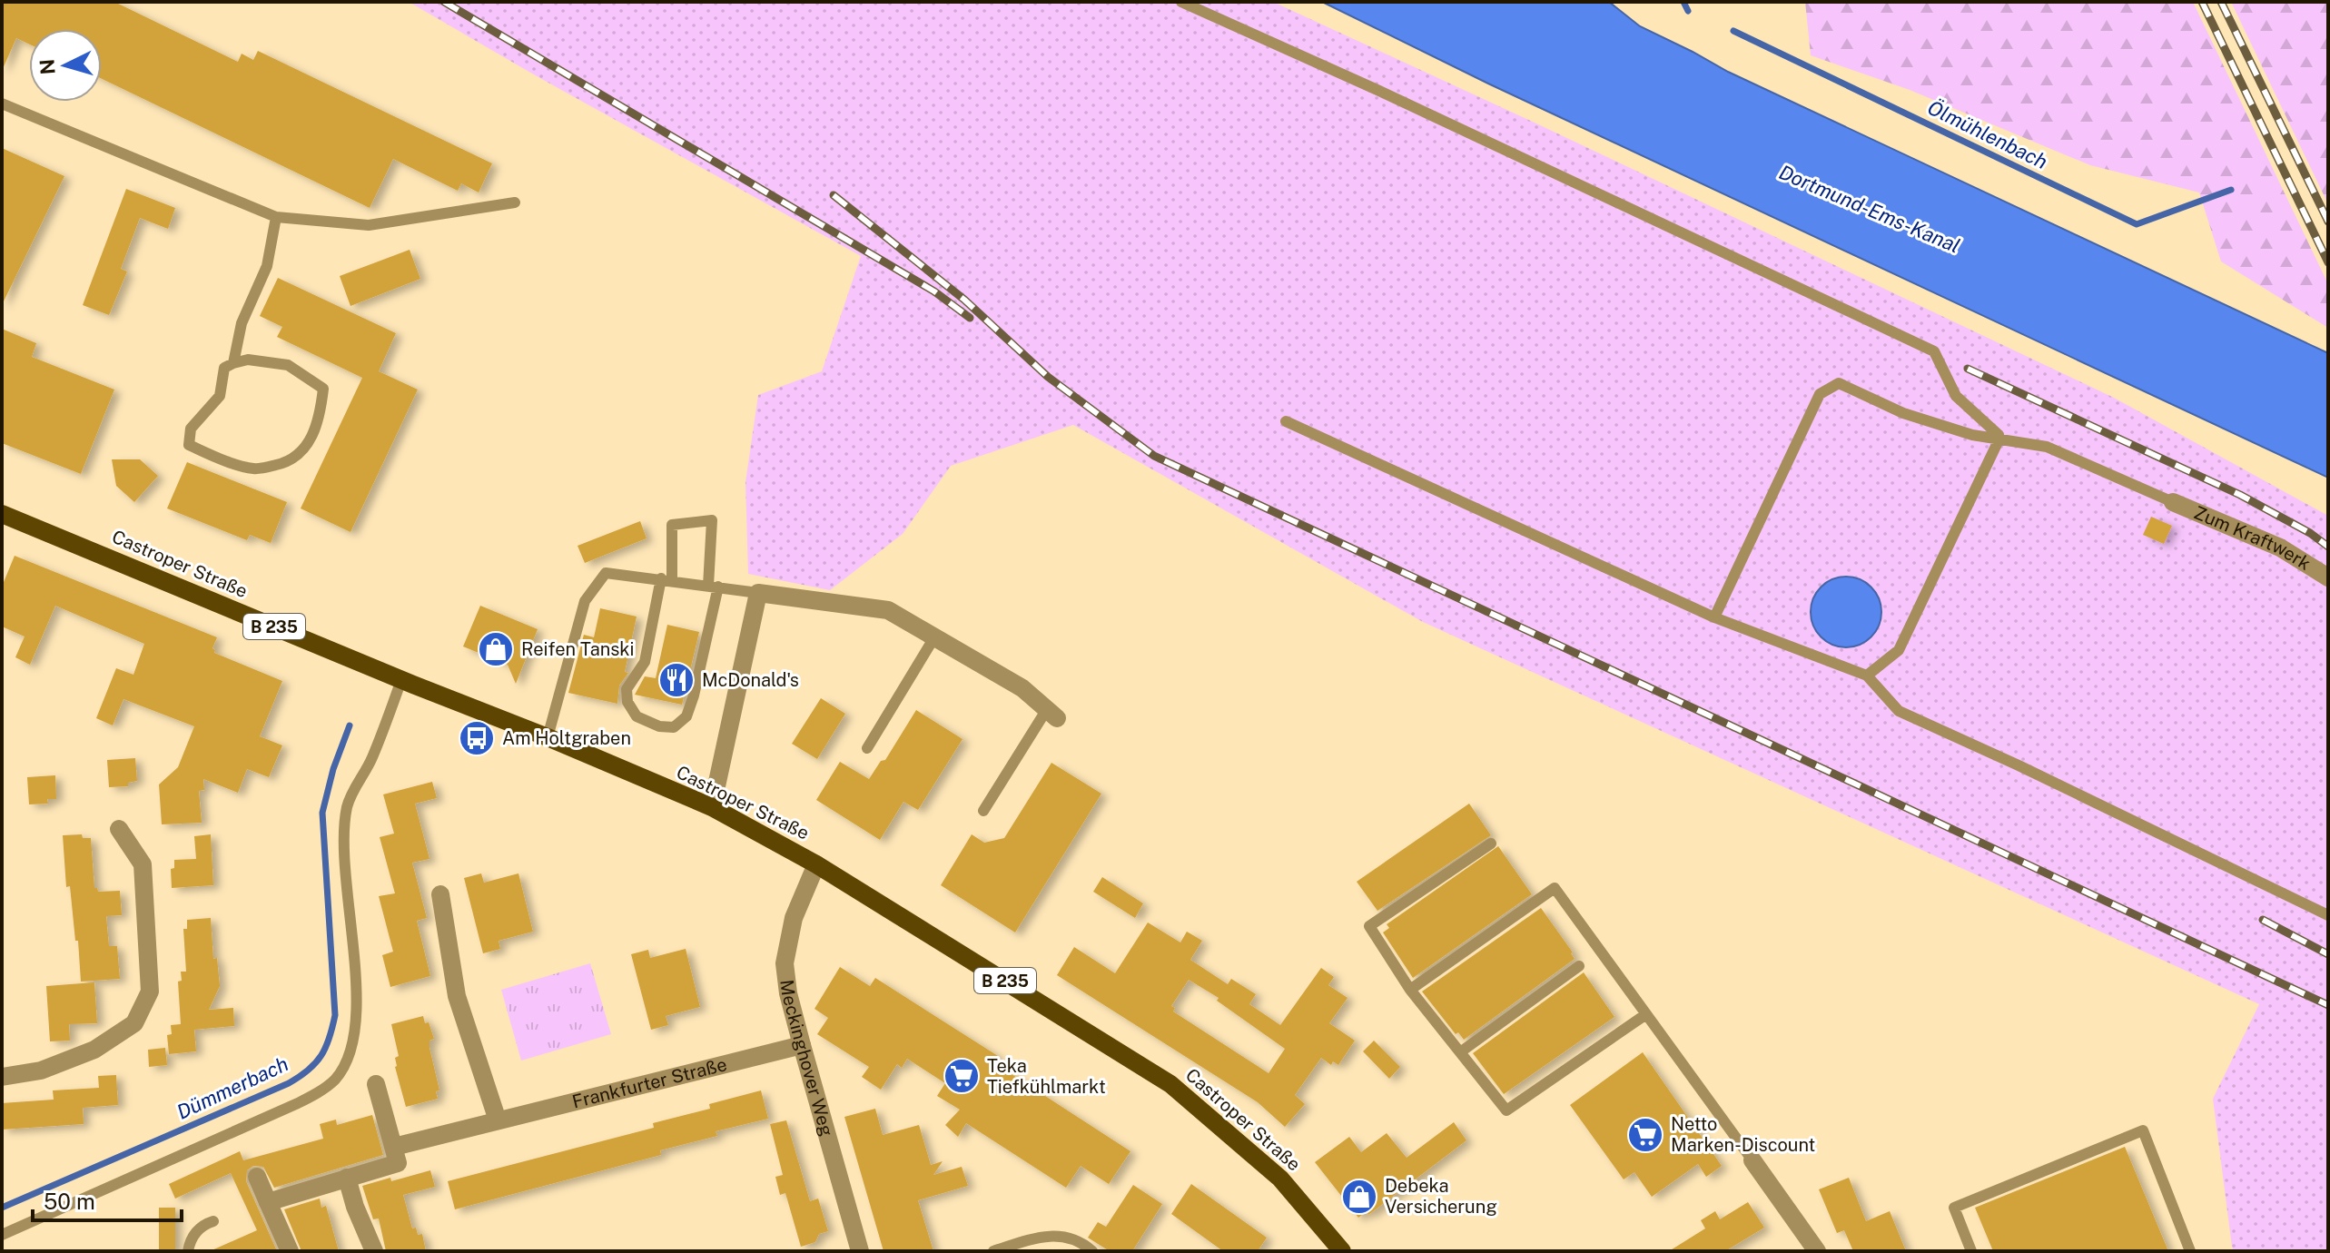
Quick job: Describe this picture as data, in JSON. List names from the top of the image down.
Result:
{
  "streets": {
    "main road": ["Castroper Straße", "B 235"],
    "street": ["Zum Kraftwerk", "Meckinghover Weg", "Frankfurter Straße"]
  },
  "crossings": [
    ["Castroper Straße", "Meckinghover Weg"],
    ["Meckinghover Weg", "Frankfurter Straße"]
  ],
  "water": ["Ölmühlenbach", "Dortmund-Ems-Kanal", "Dümmerbach"],
  "places": {
    "shop": ["Reifen Tanski", "Debeka Versicherung"],
    "restaurant": ["McDonald's"],
    "bus stop": ["Am Holtgraben"],
    "supermarket": ["Teka Tiefkühlmarkt", "Netto Marken-Discount"]
  },
  "scale_bar": "50 m",
  "north": "left"
}
